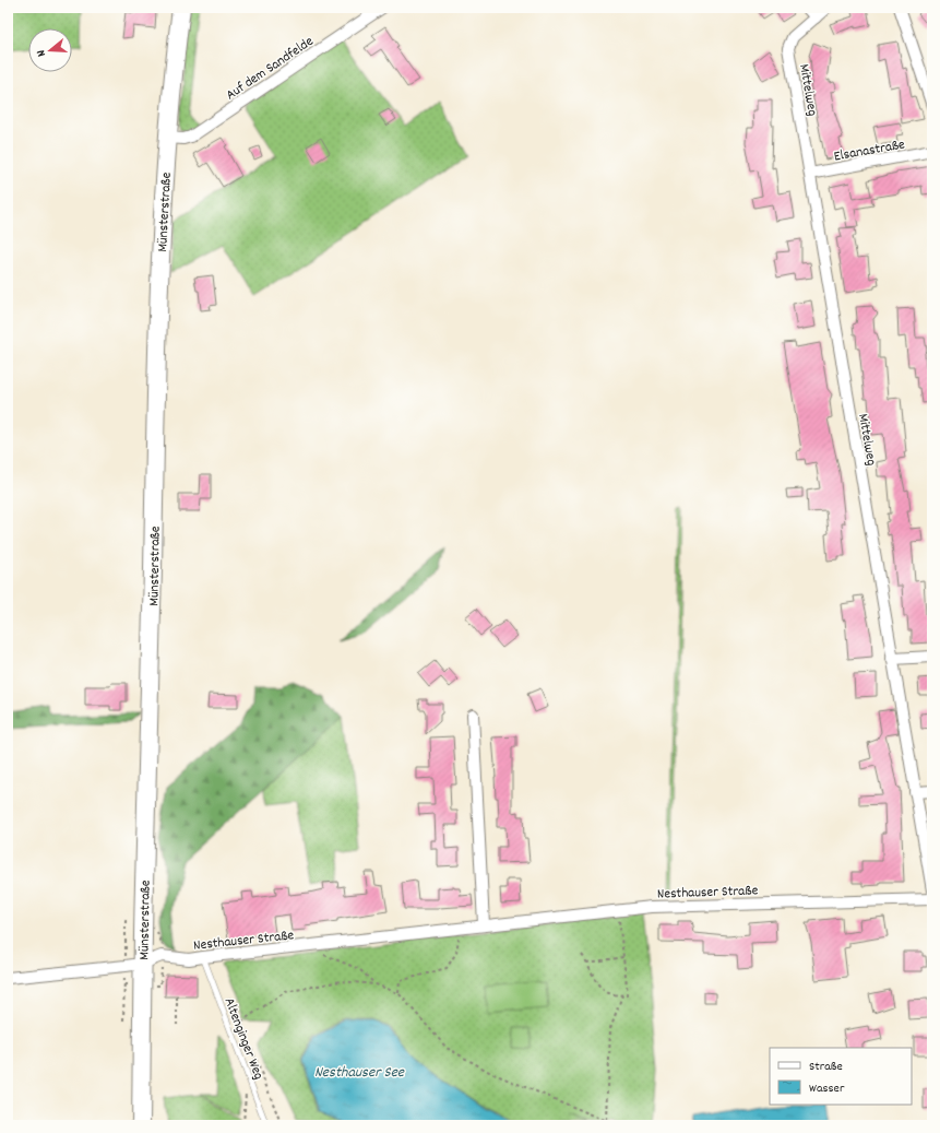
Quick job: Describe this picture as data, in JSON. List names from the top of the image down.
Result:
{
  "streets": {
    "main road": ["Münsterstraße"],
    "street": [
      "Auf dem Sandfelde",
      "Mittelweg",
      "Elsanastraße",
      "Nesthauser Straße"
    ],
    "lane": ["Altenginger Weg"]
  },
  "crossings": [
    ["Auf dem Sandfelde", "Münsterstraße"],
    ["Mittelweg", "Elsanastraße"],
    ["Münsterstraße", "Nesthauser Straße"],
    ["Nesthauser Straße", "Altenginger Weg"]
  ],
  "water": ["Nesthauser See"],
  "legend": ["Straße", "Wasser"],
  "north": "left"
}
